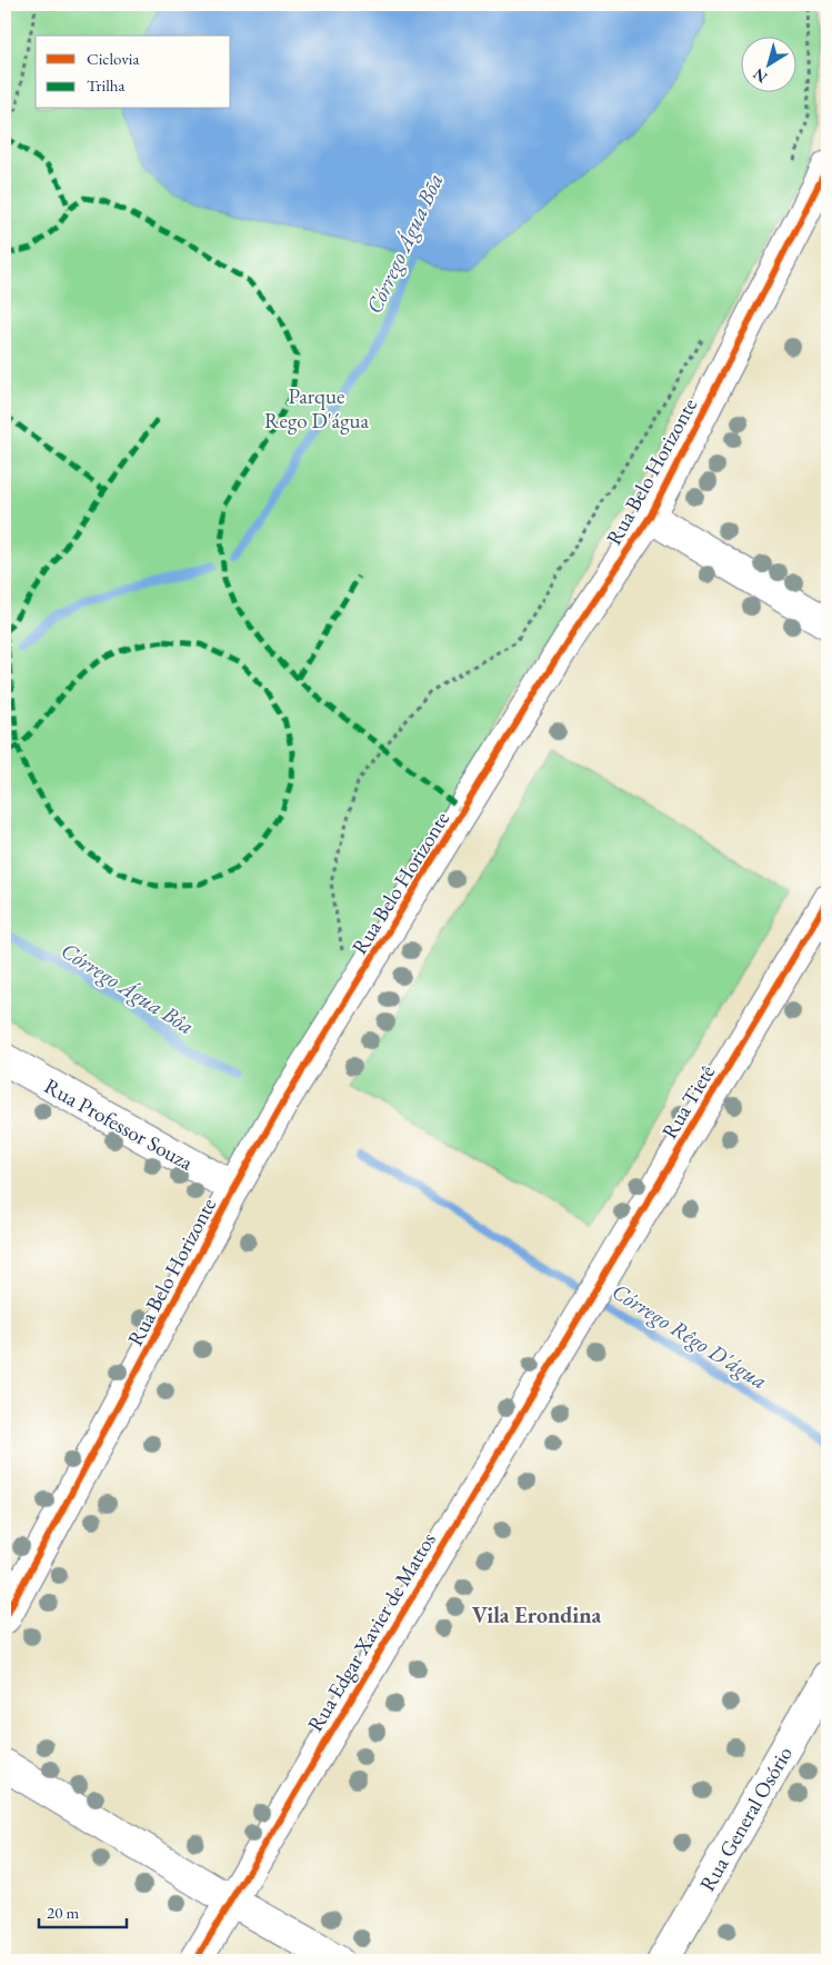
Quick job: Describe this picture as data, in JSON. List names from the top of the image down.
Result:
{
  "streets": {
    "street": [
      "Rua Belo Horizonte",
      "Rua Tietê",
      "Rua Professor Souza",
      "Rua Edgar Xavier de Mattos",
      "Rua General Osório"
    ]
  },
  "crossings": [
    ["Rua Belo Horizonte", "Rua Professor Souza"],
    ["Rua Tietê", "Rua Edgar Xavier de Mattos"]
  ],
  "districts": ["Vila Erondina"],
  "water": ["Córrego Água Bõa", "Córrego Água Bôa", "Córrego Rêgo D'água"],
  "parks": ["Parque Rego D'água"],
  "legend": ["Ciclovia", "Trilha"],
  "scale_bar": "20 m",
  "north": "bottom left"
}
